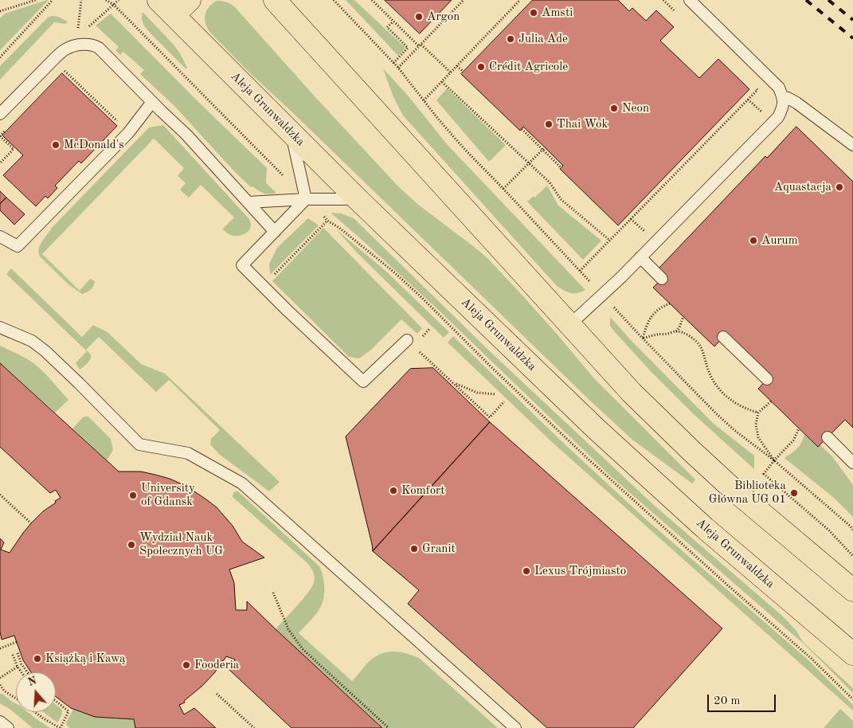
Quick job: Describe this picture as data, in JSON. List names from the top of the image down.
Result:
{
  "streets": {
    "main road": ["Aleja Grunwaldzka"]
  },
  "places": [
    "Amsti",
    "Argon",
    "Julia Ade",
    "Crédit Agricole",
    "Neon",
    "Thai Wok",
    "McDonald's",
    "Aquastacja",
    "Aurum",
    "Komfort",
    "Biblioteka Główna UG 01",
    "University of Gdansk",
    "Wydział Nauk Społecznych UG",
    "Granit",
    "Lexus Trójmiasto",
    "Książką i Kawą",
    "Fooderia"
  ],
  "scale_bar": "20 m",
  "north": "top"
}
